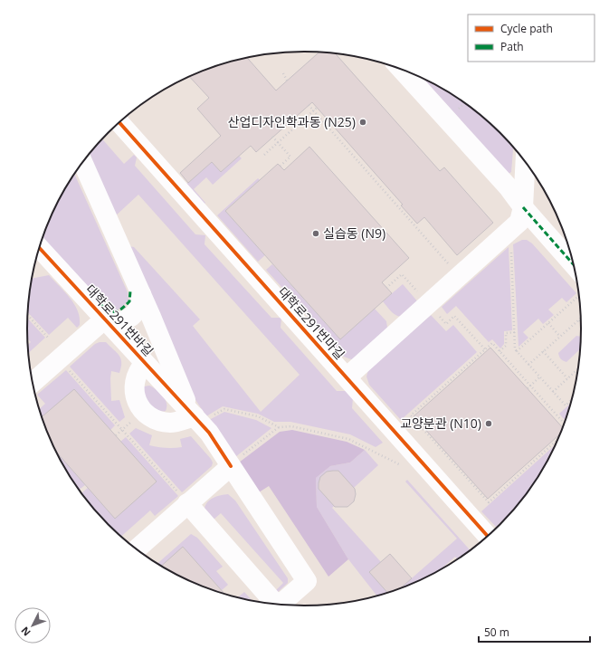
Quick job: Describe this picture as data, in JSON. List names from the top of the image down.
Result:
{
  "streets": {
    "street": ["대학로291번바길", "대학로291번마길"]
  },
  "places": ["산업디자인학과동 (N25)", "실습동 (N9)", "교양분관 (N10)"],
  "legend": ["Cycle path", "Path"],
  "scale_bar": "50 m",
  "north": "bottom left"
}
